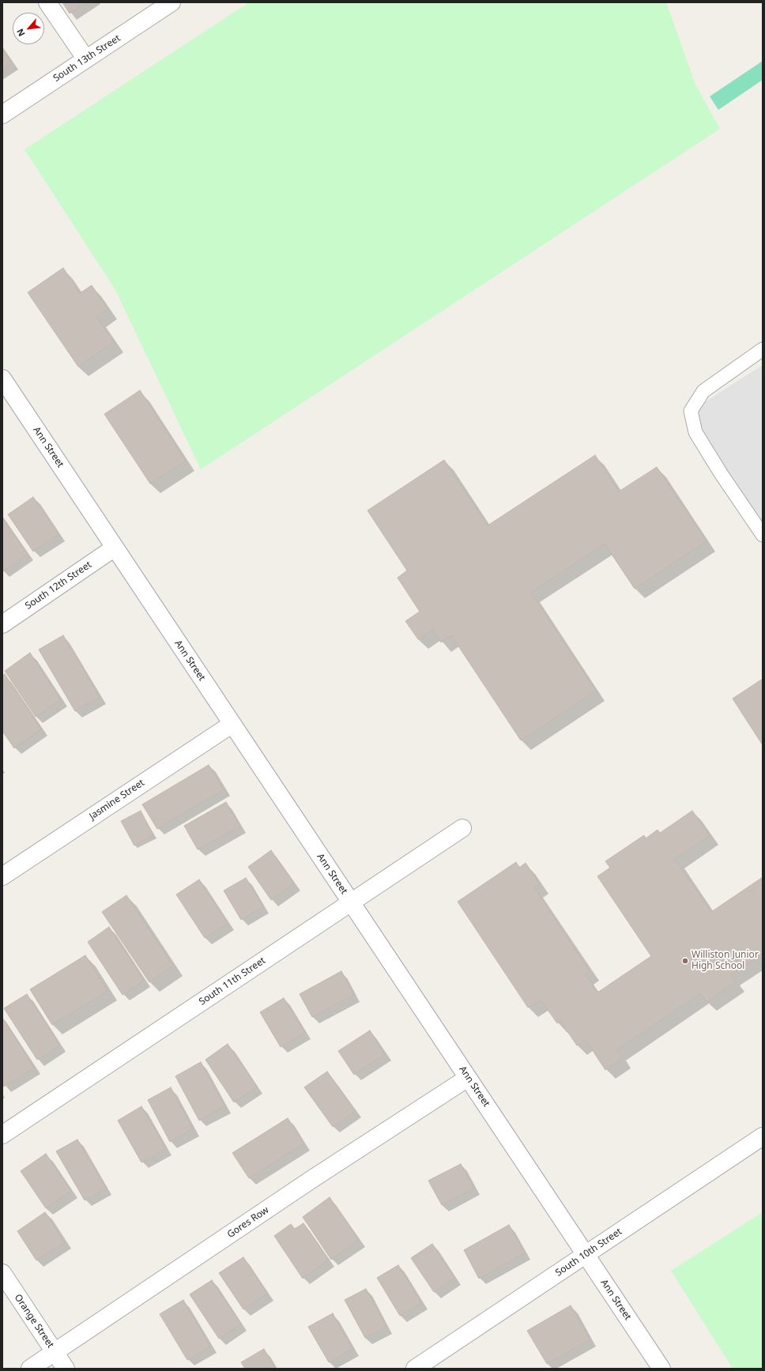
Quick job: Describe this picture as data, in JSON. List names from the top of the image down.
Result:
{
  "streets": {
    "street": [
      "South 13th Street",
      "Ann Street",
      "South 12th Street",
      "Jasmine Street",
      "South 11th Street",
      "Gores Row",
      "South 10th Street",
      "Orange Street"
    ]
  },
  "crossings": [
    ["Ann Street", "South 12th Street"],
    ["Ann Street", "Jasmine Street"],
    ["Ann Street", "South 11th Street"],
    ["Ann Street", "Gores Row"],
    ["Ann Street", "South 10th Street"],
    ["Gores Row", "Orange Street"]
  ],
  "places": ["Williston Junior High School"],
  "north": "bottom left"
}
